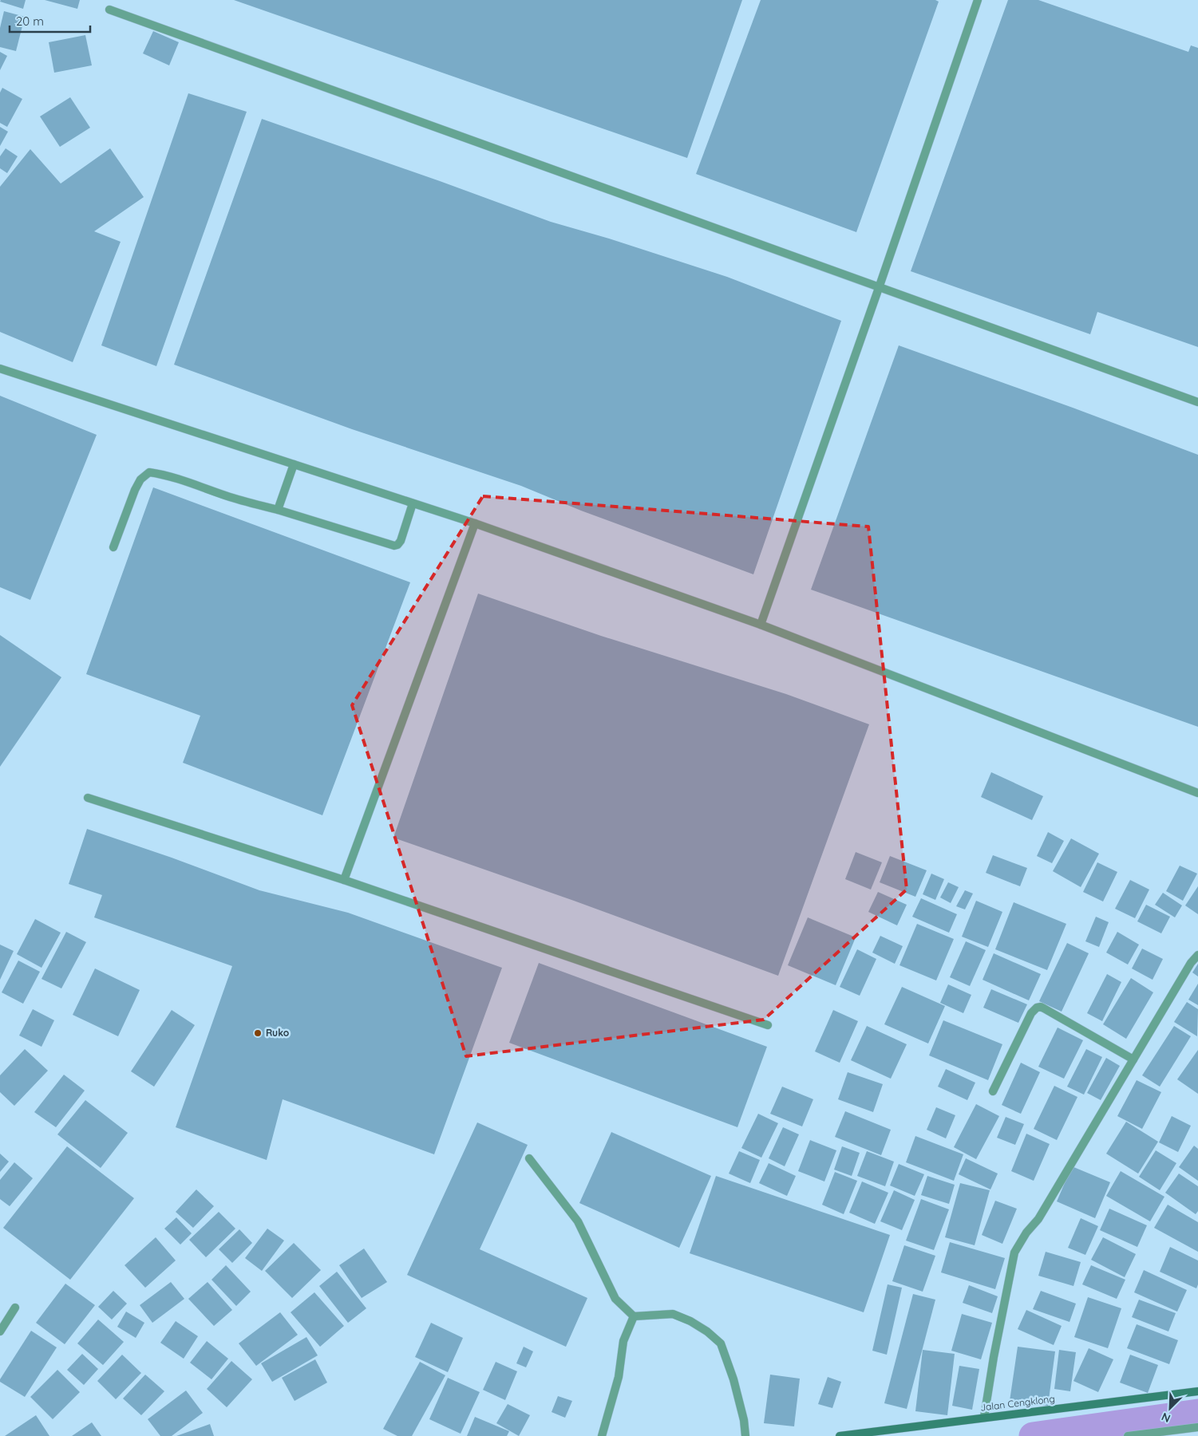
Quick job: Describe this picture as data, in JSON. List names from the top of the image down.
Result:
{
  "streets": {
    "main road": ["Jalan Cengklong"]
  },
  "places": ["Ruko"],
  "scale_bar": "20 m",
  "north": "bottom left"
}
